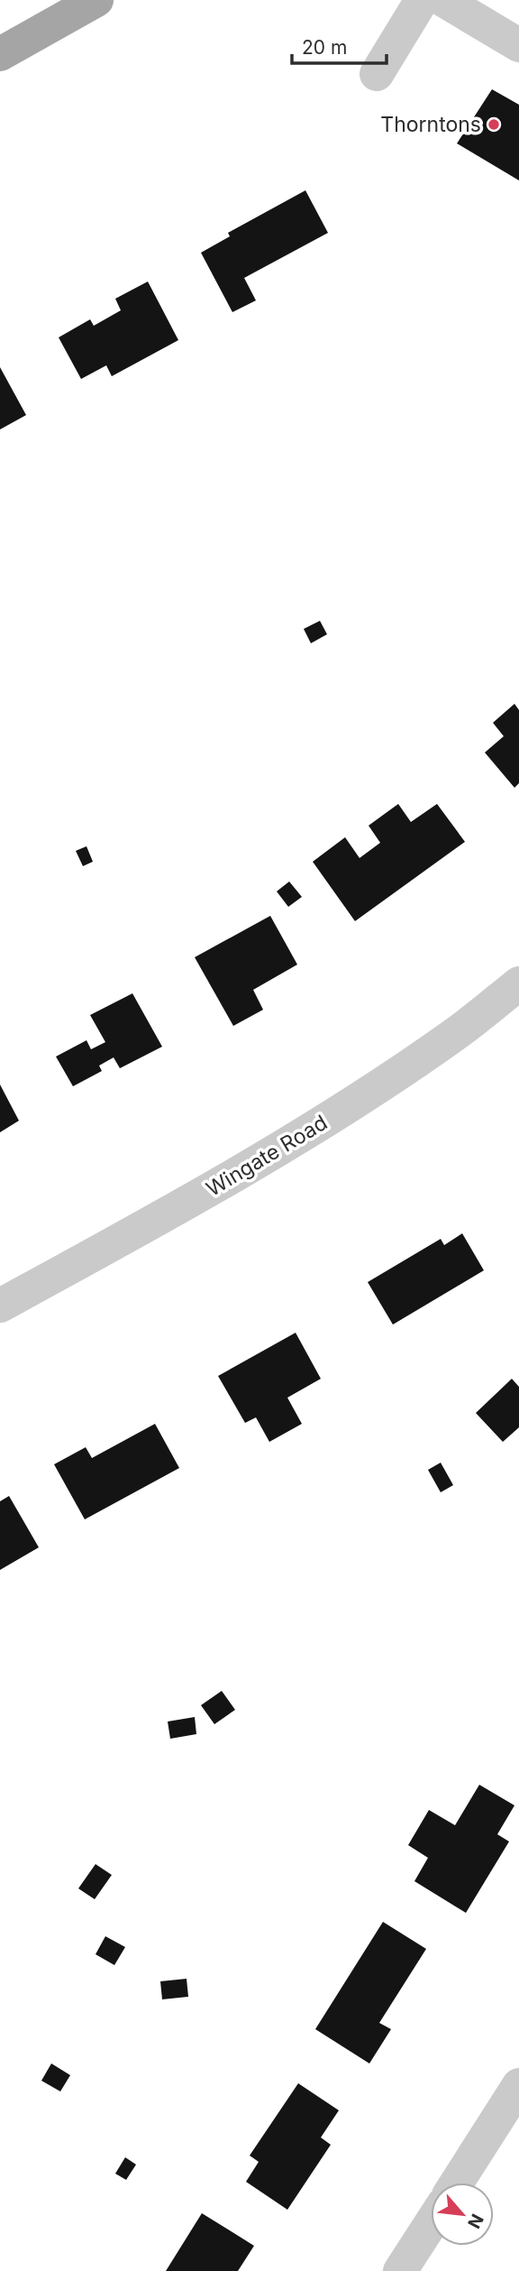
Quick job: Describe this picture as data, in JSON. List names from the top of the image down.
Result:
{
  "streets": {
    "street": ["Wingate Road"]
  },
  "places": ["Thorntons"],
  "scale_bar": "20 m",
  "north": "bottom right"
}
